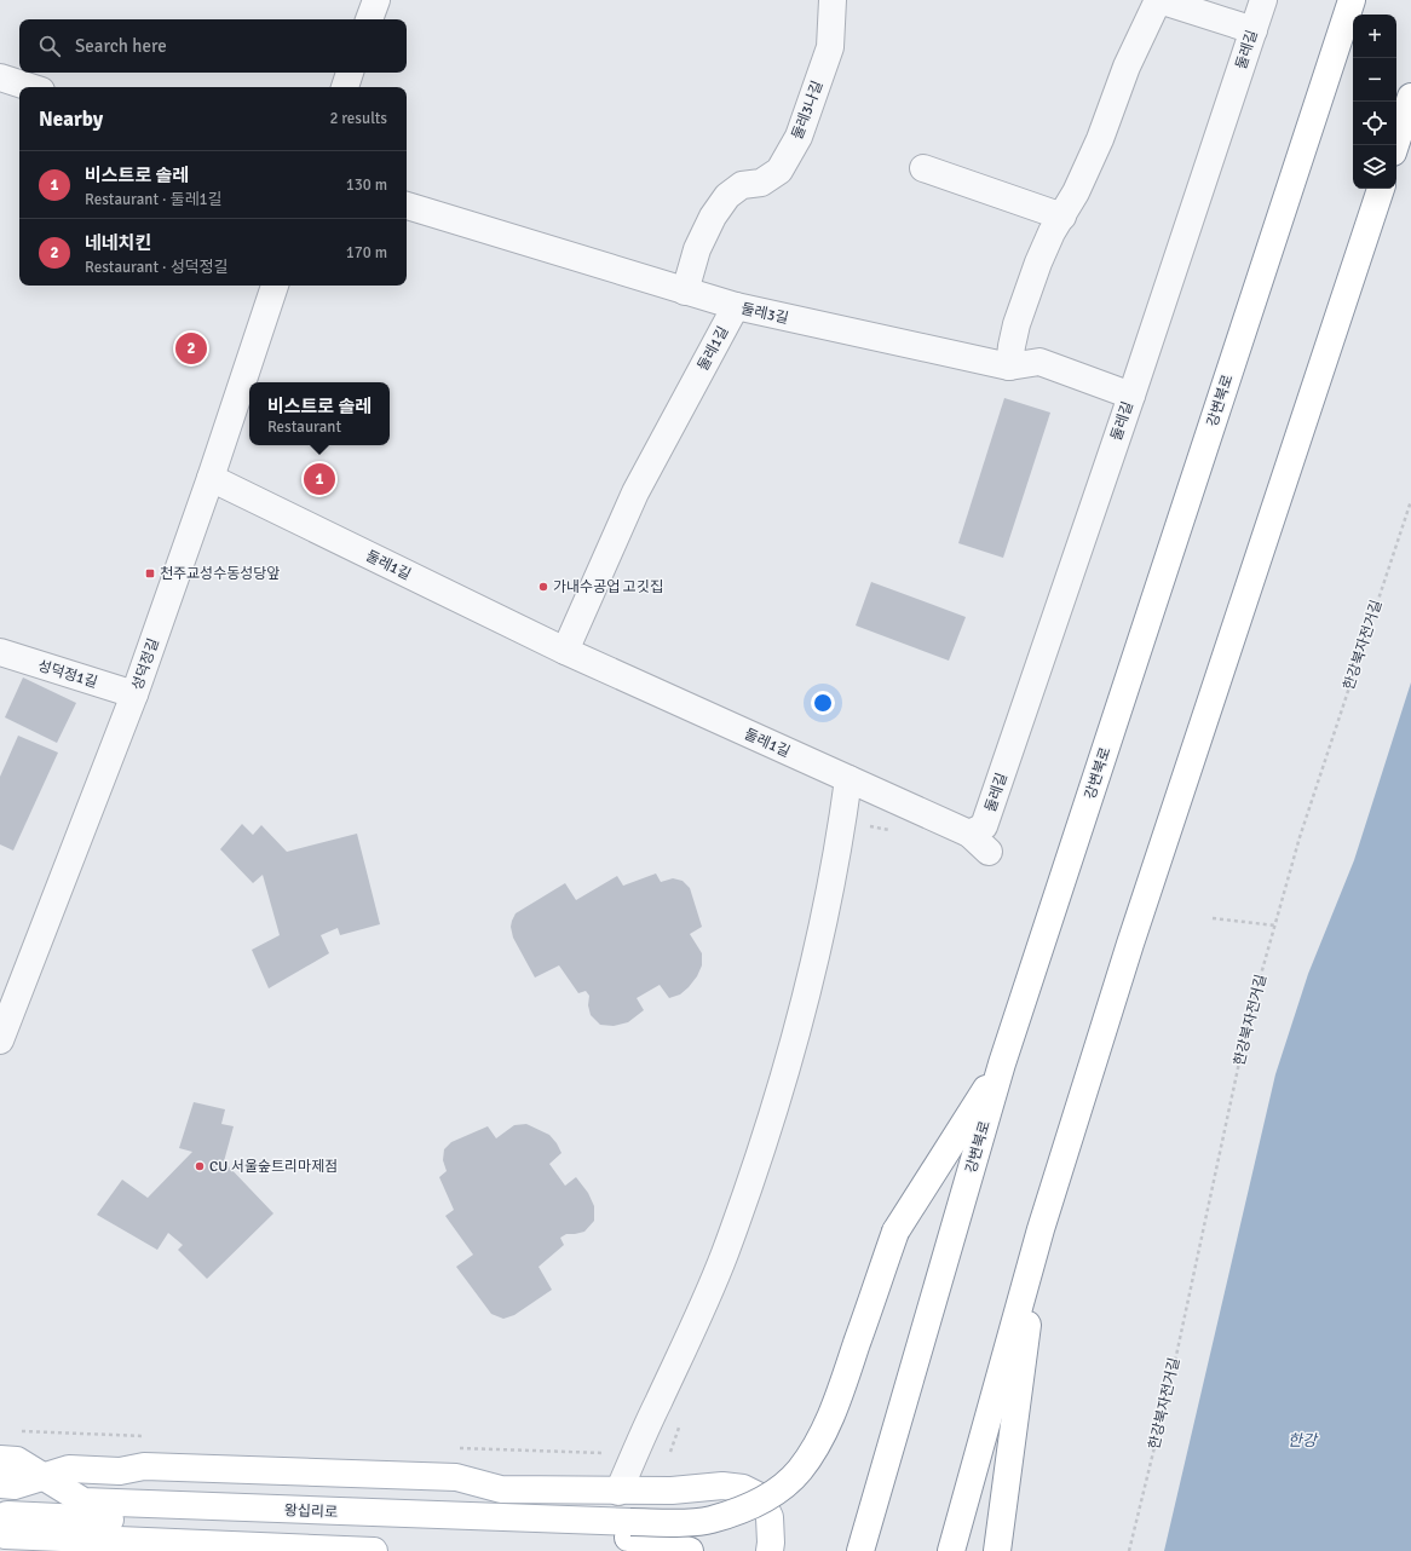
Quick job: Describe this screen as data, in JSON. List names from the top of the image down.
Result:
{
  "streets": {
    "main road": ["강변북로", "왕십리로"],
    "street": [
      "둘레길",
      "둘레3나길",
      "둘레3길",
      "둘레1길",
      "성덕정길",
      "성덕정1길"
    ],
    "path": ["한강북자전거길"]
  },
  "crossings": [
    ["둘레길", "둘레3길"],
    ["둘레길", "둘레1길"],
    ["둘레3나길", "둘레3길"],
    ["둘레3길", "둘레1길"],
    ["둘레1길", "성덕정길"],
    ["성덕정길", "성덕정1길"]
  ],
  "water": ["한강"],
  "places": {
    "transit": ["천주교성수동성당앞"],
    "other": ["가내수공업 고깃집", "CU 서울숲트리마제점"]
  },
  "page": {
    "map_buttons": ["+", "−"],
    "search": "Search here",
    "heading": ["Nearby", "2 results"],
    "list": [
      {
        "mark": "1",
        "name": "비스트로 솔레",
        "note": "Restaurant · 둘레1길",
        "value": "130 m"
      },
      {
        "mark": "2",
        "name": "네네치킨",
        "note": "Restaurant · 성덕정길",
        "value": "170 m"
      }
    ],
    "pins": ["2", "1"],
    "popup": ["비스트로 솔레", "Restaurant"]
  }
}
